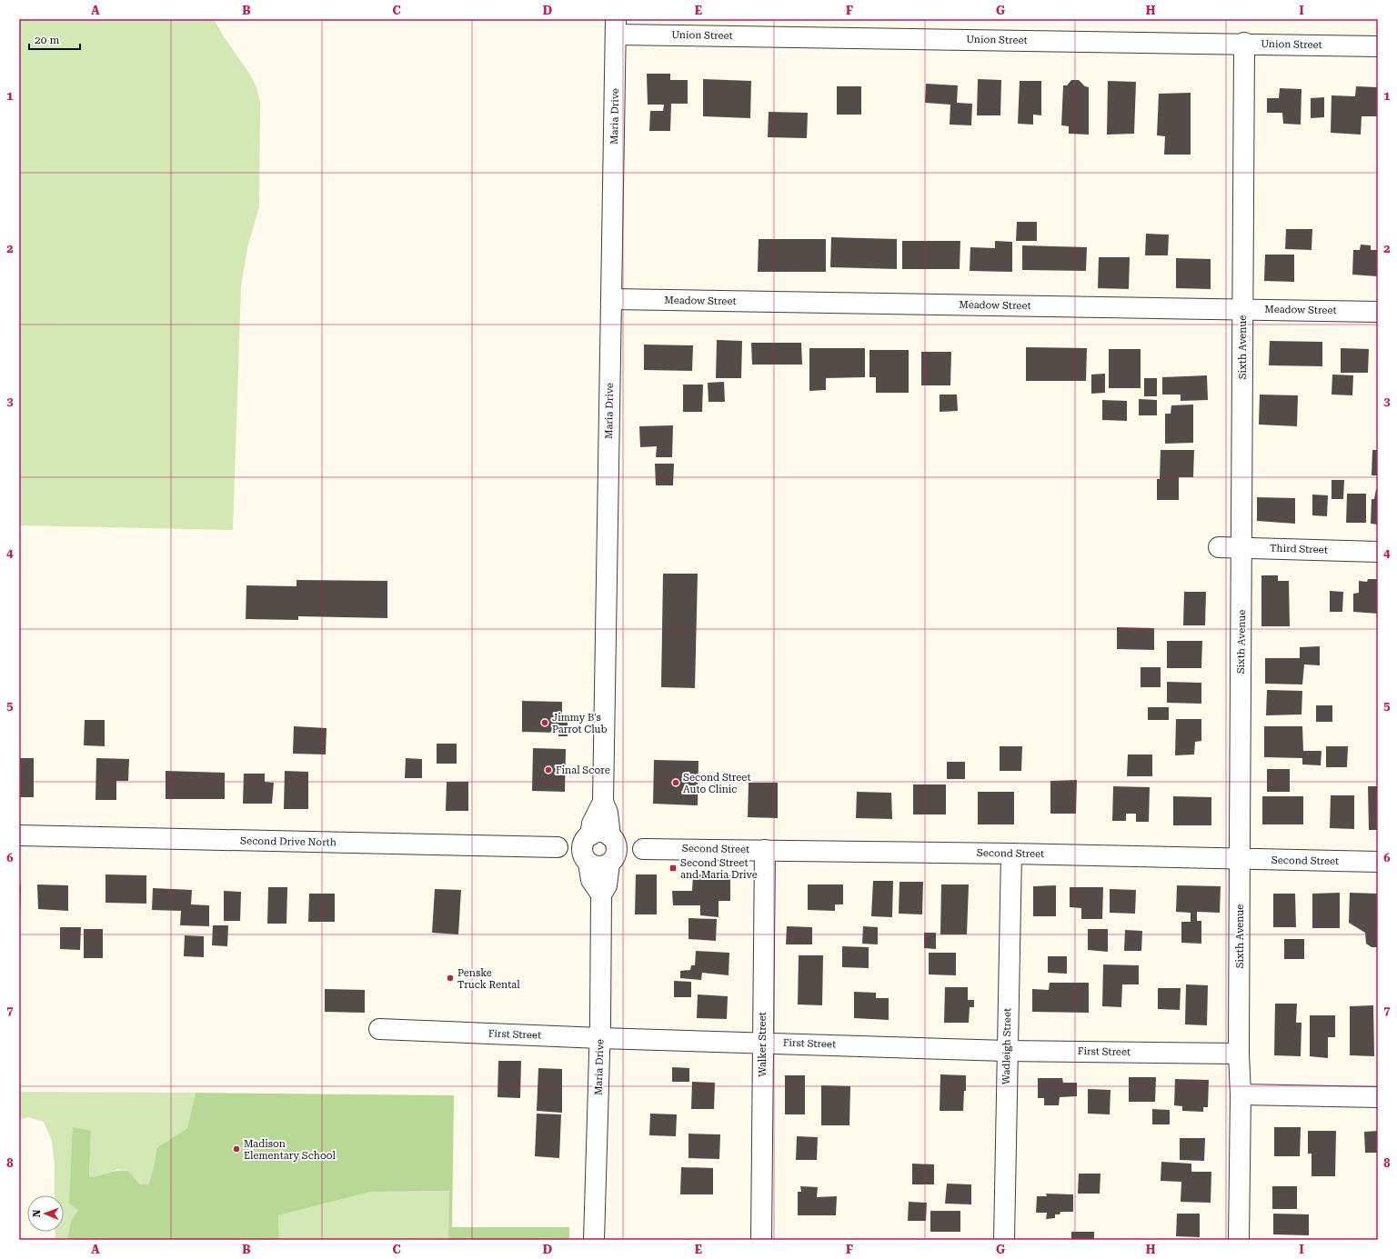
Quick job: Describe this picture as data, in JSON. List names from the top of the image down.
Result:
{
  "streets": {
    "street": [
      "Union Street",
      "Maria Drive",
      "Meadow Street",
      "Sixth Avenue",
      "Third Street",
      "Second Drive North",
      "Second Street",
      "First Street",
      "Walker Street",
      "Wadleigh Street"
    ]
  },
  "crossings": [
    ["Union Street", "Maria Drive"],
    ["Union Street", "Sixth Avenue"],
    ["Maria Drive", "Meadow Street"],
    ["Maria Drive", "First Street"],
    ["Meadow Street", "Sixth Avenue"],
    ["Sixth Avenue", "Third Street"],
    ["Sixth Avenue", "Second Street"],
    ["Sixth Avenue", "First Street"],
    ["Second Street", "Walker Street"],
    ["Second Street", "Wadleigh Street"],
    ["First Street", "Walker Street"],
    ["First Street", "Wadleigh Street"]
  ],
  "places": {
    "other": [
      "Jimmy B's Parrot Club",
      "Final Score",
      "Second Street Auto Clinic",
      "Penske Truck Rental",
      "Madison Elementary School"
    ],
    "transit": ["Second Street and Maria Drive"]
  },
  "scale_bar": "20 m",
  "north": "left",
  "grid": {
    "columns": [
      "A",
      "B",
      "C",
      "D",
      "E",
      "F",
      "G",
      "H",
      "I"
    ],
    "rows": [
      "1",
      "2",
      "3",
      "4",
      "5",
      "6",
      "7",
      "8"
    ]
  }
}
